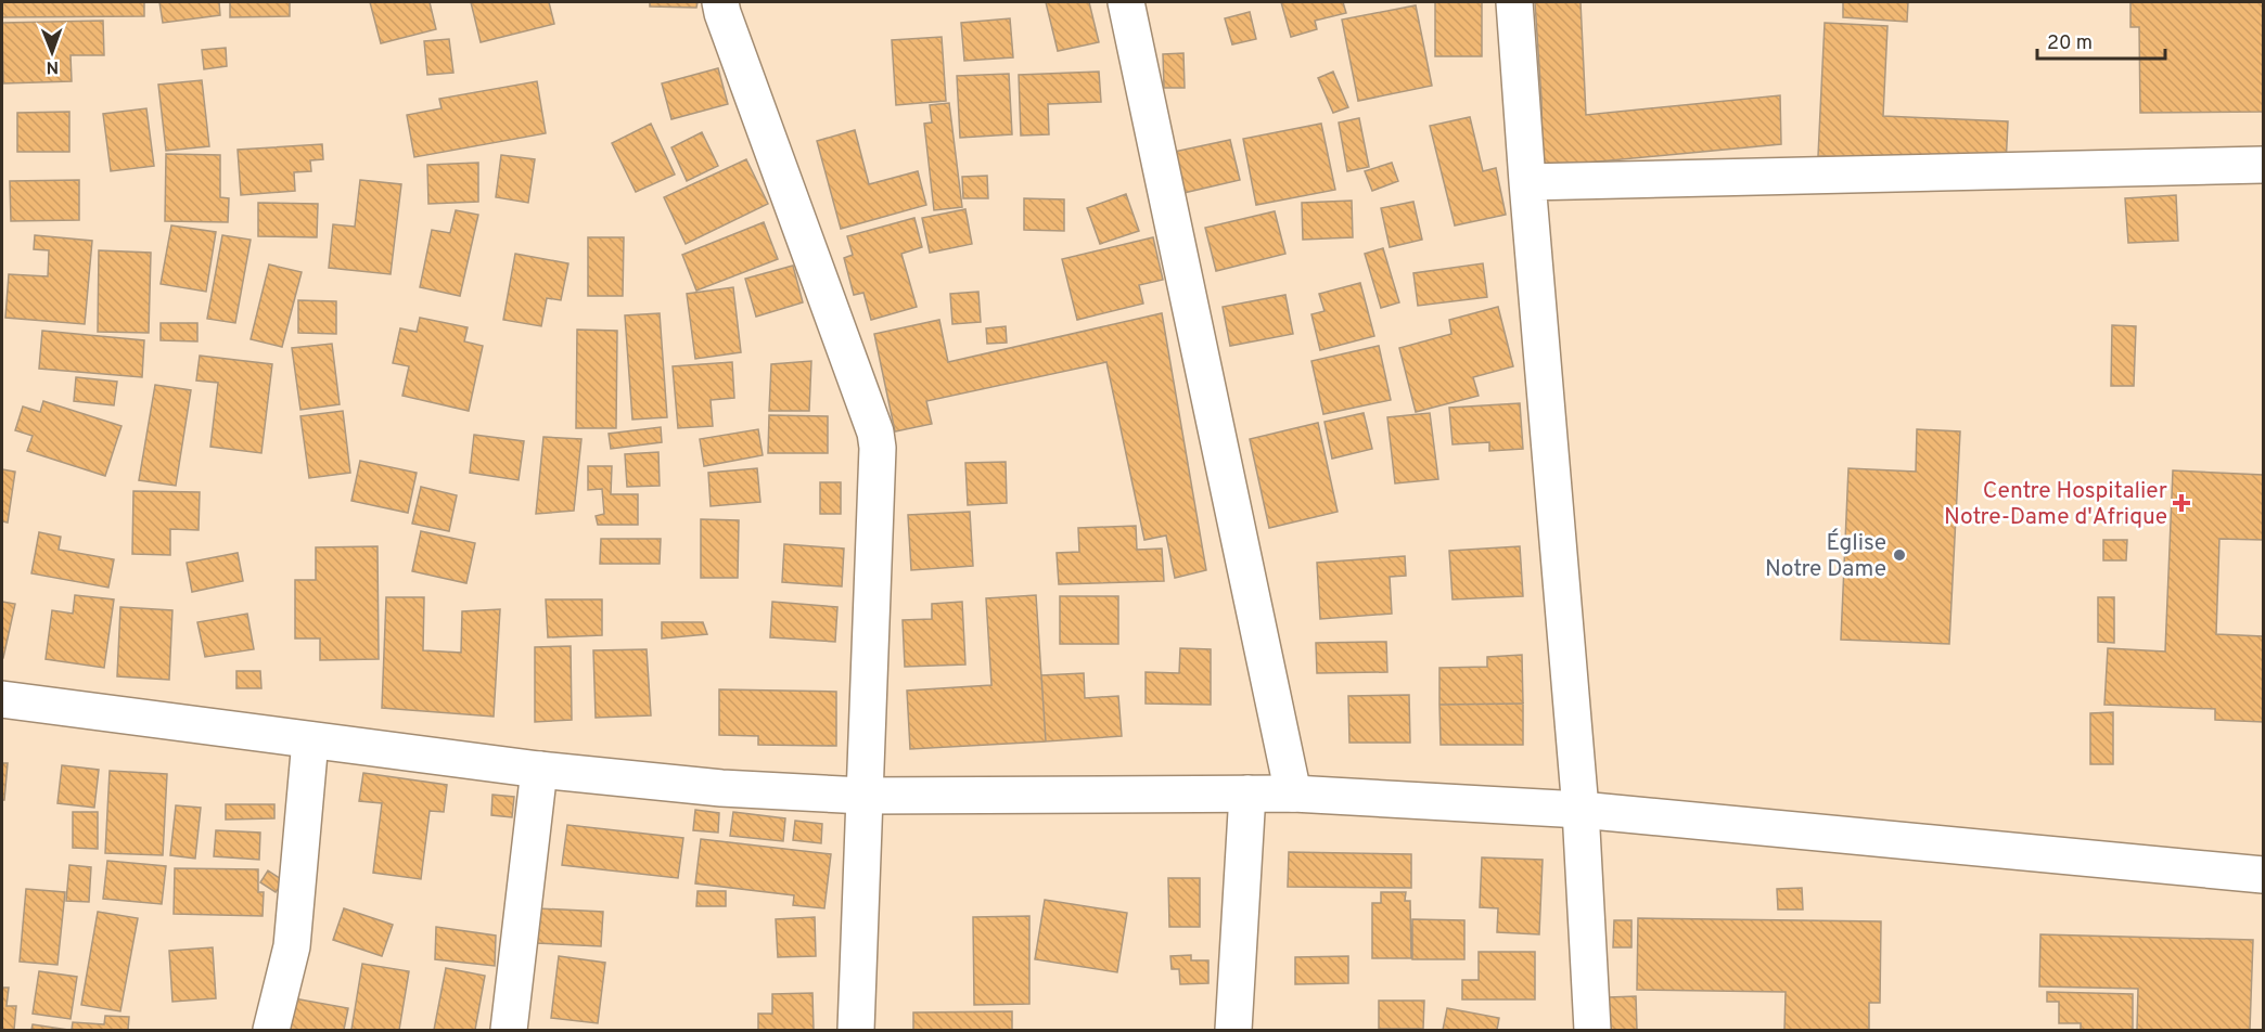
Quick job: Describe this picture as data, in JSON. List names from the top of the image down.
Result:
{
  "places": {
    "health": ["Centre Hospitalier Notre-Dame d'Afrique"],
    "other": ["Église Notre Dame"]
  },
  "scale_bar": "20 m",
  "north": "bottom"
}
